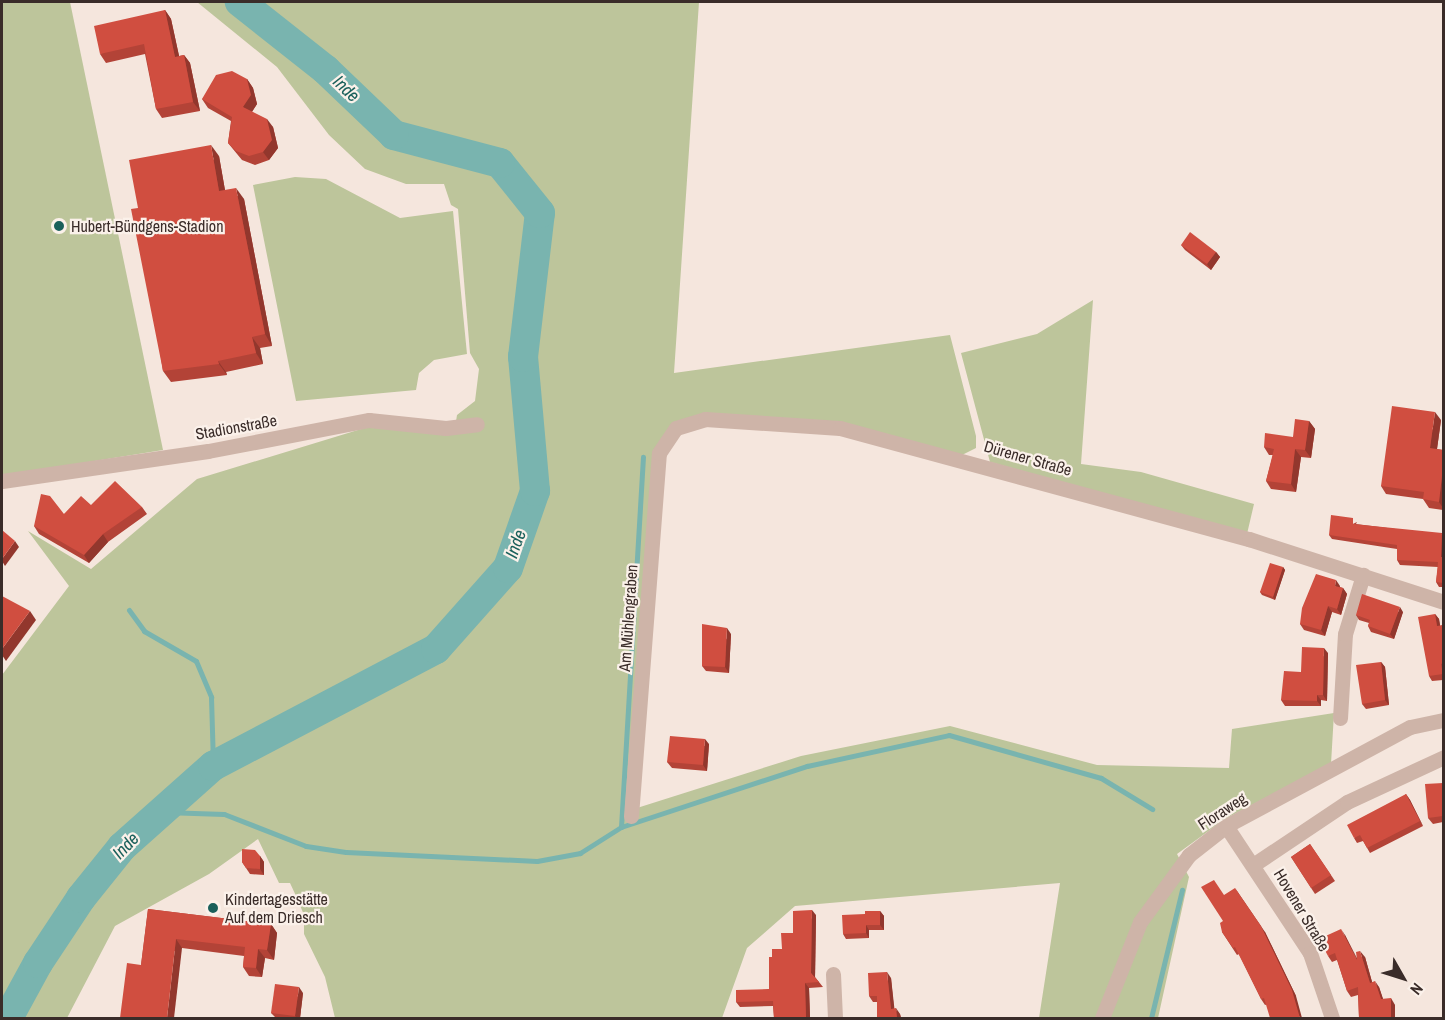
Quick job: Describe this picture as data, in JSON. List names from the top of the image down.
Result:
{
  "streets": {
    "street": [
      "Stadionstraße",
      "Dürener Straße",
      "Am Mühlengraben",
      "Floraweg",
      "Hovener Straße"
    ]
  },
  "crossings": [
    ["Dürener Straße", "Am Mühlengraben"],
    ["Floraweg", "Hovener Straße"]
  ],
  "water": ["Inde"],
  "places": ["Hubert-Bündgens-Stadion", "Kindertagesstätte Auf dem Driesch"],
  "north": "bottom right"
}
